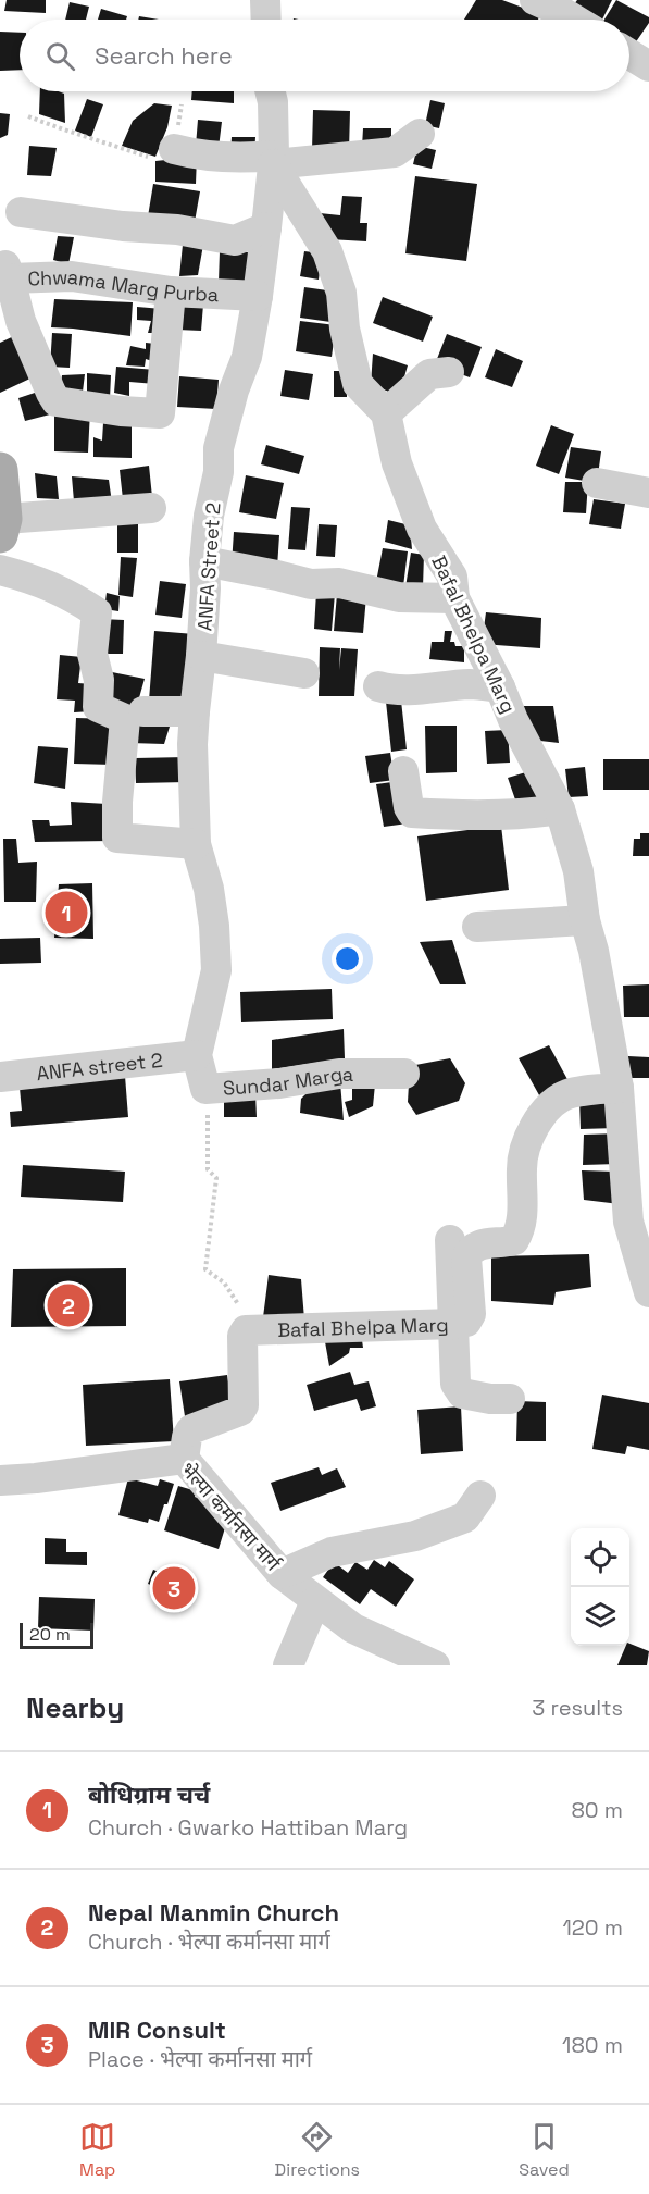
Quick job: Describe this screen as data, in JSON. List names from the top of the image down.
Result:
{
  "streets": {
    "street": [
      "Chwama Marg Purba",
      "ANFA Street 2",
      "Bafal Bhelpa Marg",
      "ANFA street 2",
      "Sundar Marga",
      "भेल्पा कर्मानसा मार्ग"
    ]
  },
  "crossings": [
    ["Chwama Marg Purba", "ANFA Street 2"],
    ["ANFA Street 2", "ANFA street 2"],
    ["ANFA Street 2", "Sundar Marga"],
    ["Bafal Bhelpa Marg", "भेल्पा कर्मानसा मार्ग"],
    ["ANFA street 2", "Sundar Marga"]
  ],
  "scale_bar": "20 m",
  "page": {
    "search": "Search here",
    "pins": ["1", "2", "3"],
    "scale": "20 m",
    "heading": ["Nearby", "3 results"],
    "list": [
      {
        "mark": "1",
        "name": "बोधिग्राम चर्च",
        "note": "Church · Gwarko Hattiban Marg",
        "value": "80 m"
      },
      {
        "mark": "2",
        "name": "Nepal Manmin Church",
        "note": "Church · भेल्पा कर्मानसा मार्ग",
        "value": "120 m"
      },
      {
        "mark": "3",
        "name": "MIR Consult",
        "note": "Place · भेल्पा कर्मानसा मार्ग",
        "value": "180 m"
      }
    ],
    "nav": ["Map", "Directions", "Saved"]
  }
}
